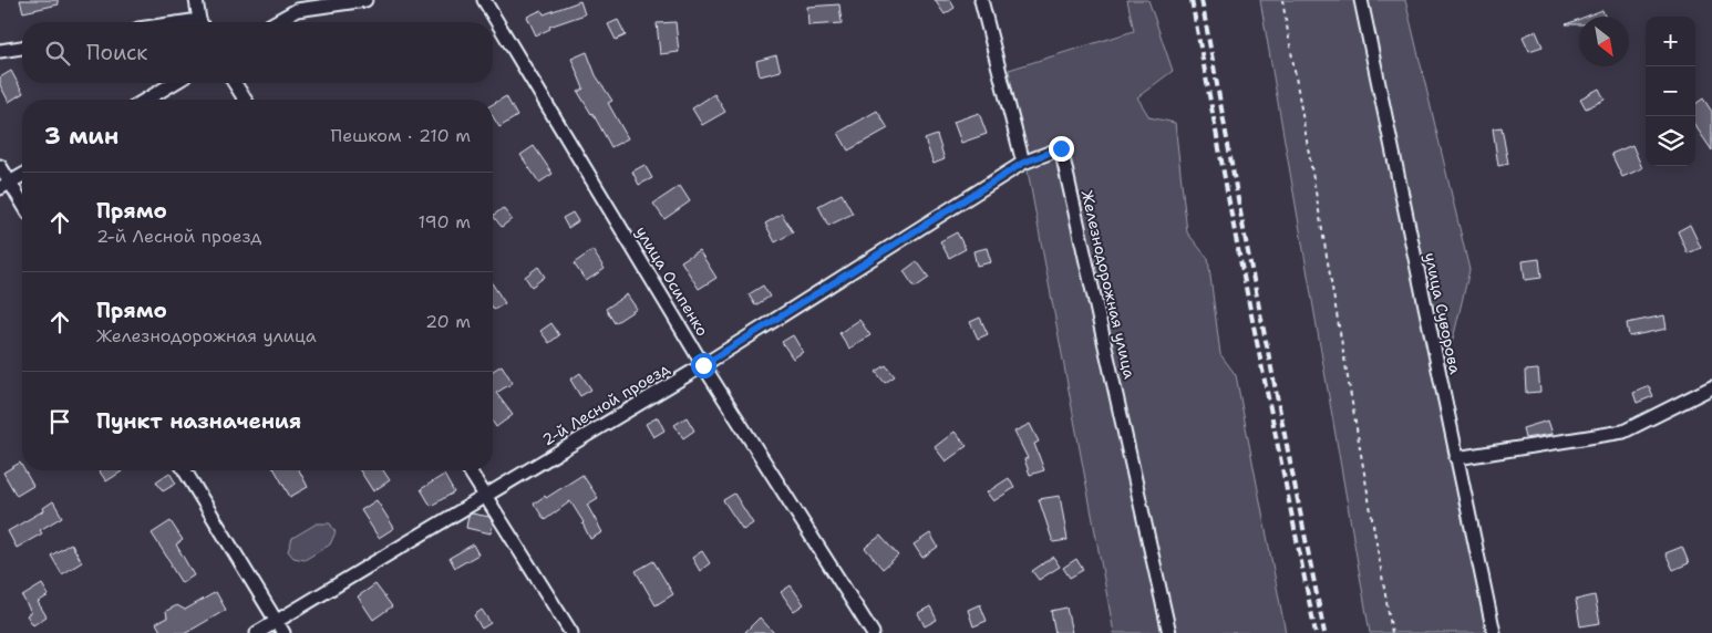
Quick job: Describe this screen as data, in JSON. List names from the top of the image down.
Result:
{
  "streets": {
    "street": [
      "улица Осипенко",
      "Железнодорожная улица",
      "улица Суворова",
      "2-й Лесной проезд"
    ]
  },
  "crossings": [
    ["улица Осипенко", "2-й Лесной проезд"],
    ["Железнодорожная улица", "2-й Лесной проезд"]
  ],
  "north": "bottom right",
  "page": {
    "map_buttons": ["+", "−"],
    "search": "Поиск",
    "heading": ["3 мин", "Пешком · 210 m"],
    "list": [
      ["Прямо", "2-й Лесной проезд", "190 m"],
      ["Прямо", "Железнодорожная улица", "20 m"],
      "Пункт назначения"
    ]
  }
}
